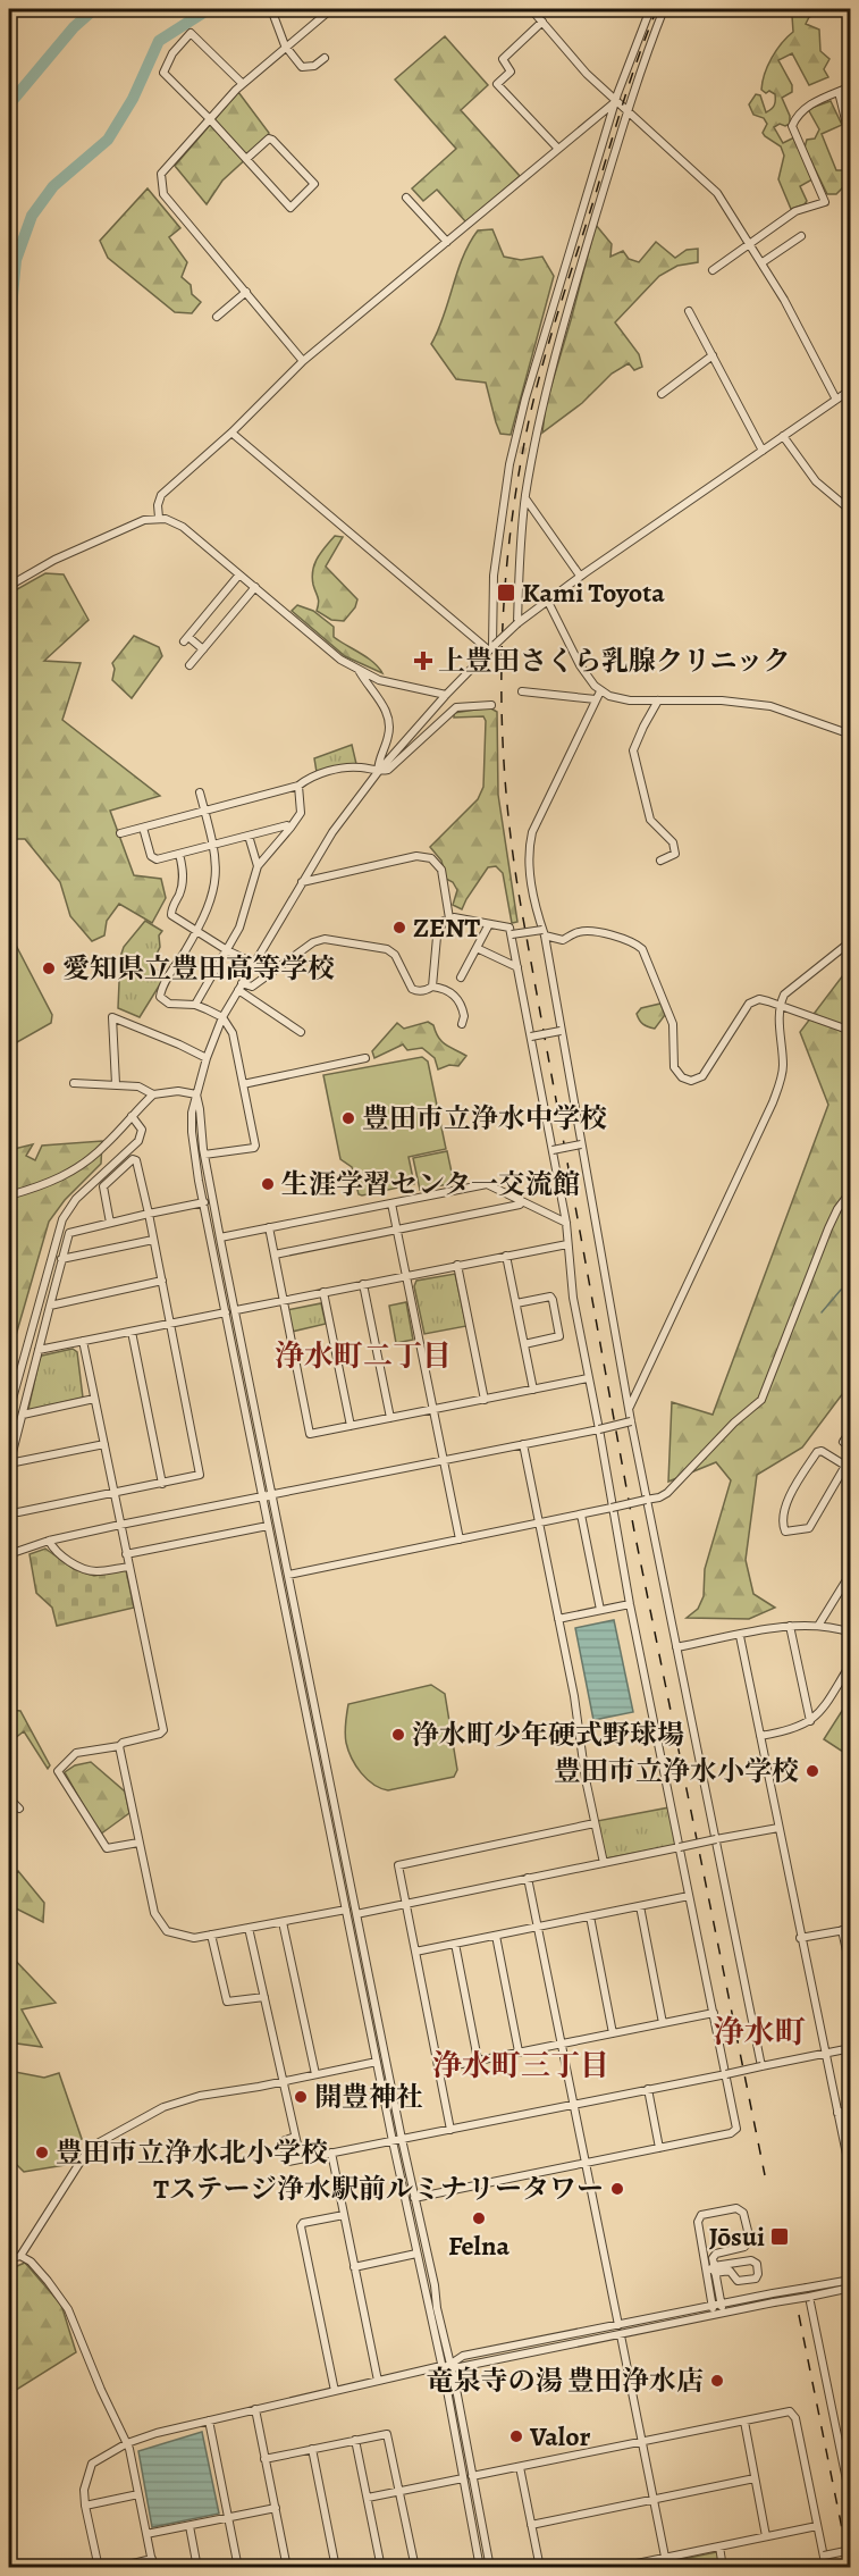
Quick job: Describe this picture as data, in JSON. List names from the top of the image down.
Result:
{
  "districts": ["浄水町二丁目", "浄水町", "浄水町三丁目"],
  "places": {
    "transit": ["Kami Toyota", "Jōsui"],
    "health": ["上豊田さくら乳腺クリニック"],
    "other": [
      "ZENT",
      "愛知県立豊田高等学校",
      "豊田市立浄水中学校",
      "生涯学習センタ一交流館",
      "浄水町少年硬式野球場",
      "豊田市立浄水小学校",
      "開豊神社",
      "豊田市立浄水北小学校",
      "Tステージ浄水駅前ルミナリータワー",
      "Felna",
      "竜泉寺の湯 豊田浄水店",
      "Valor"
    ]
  }
}
